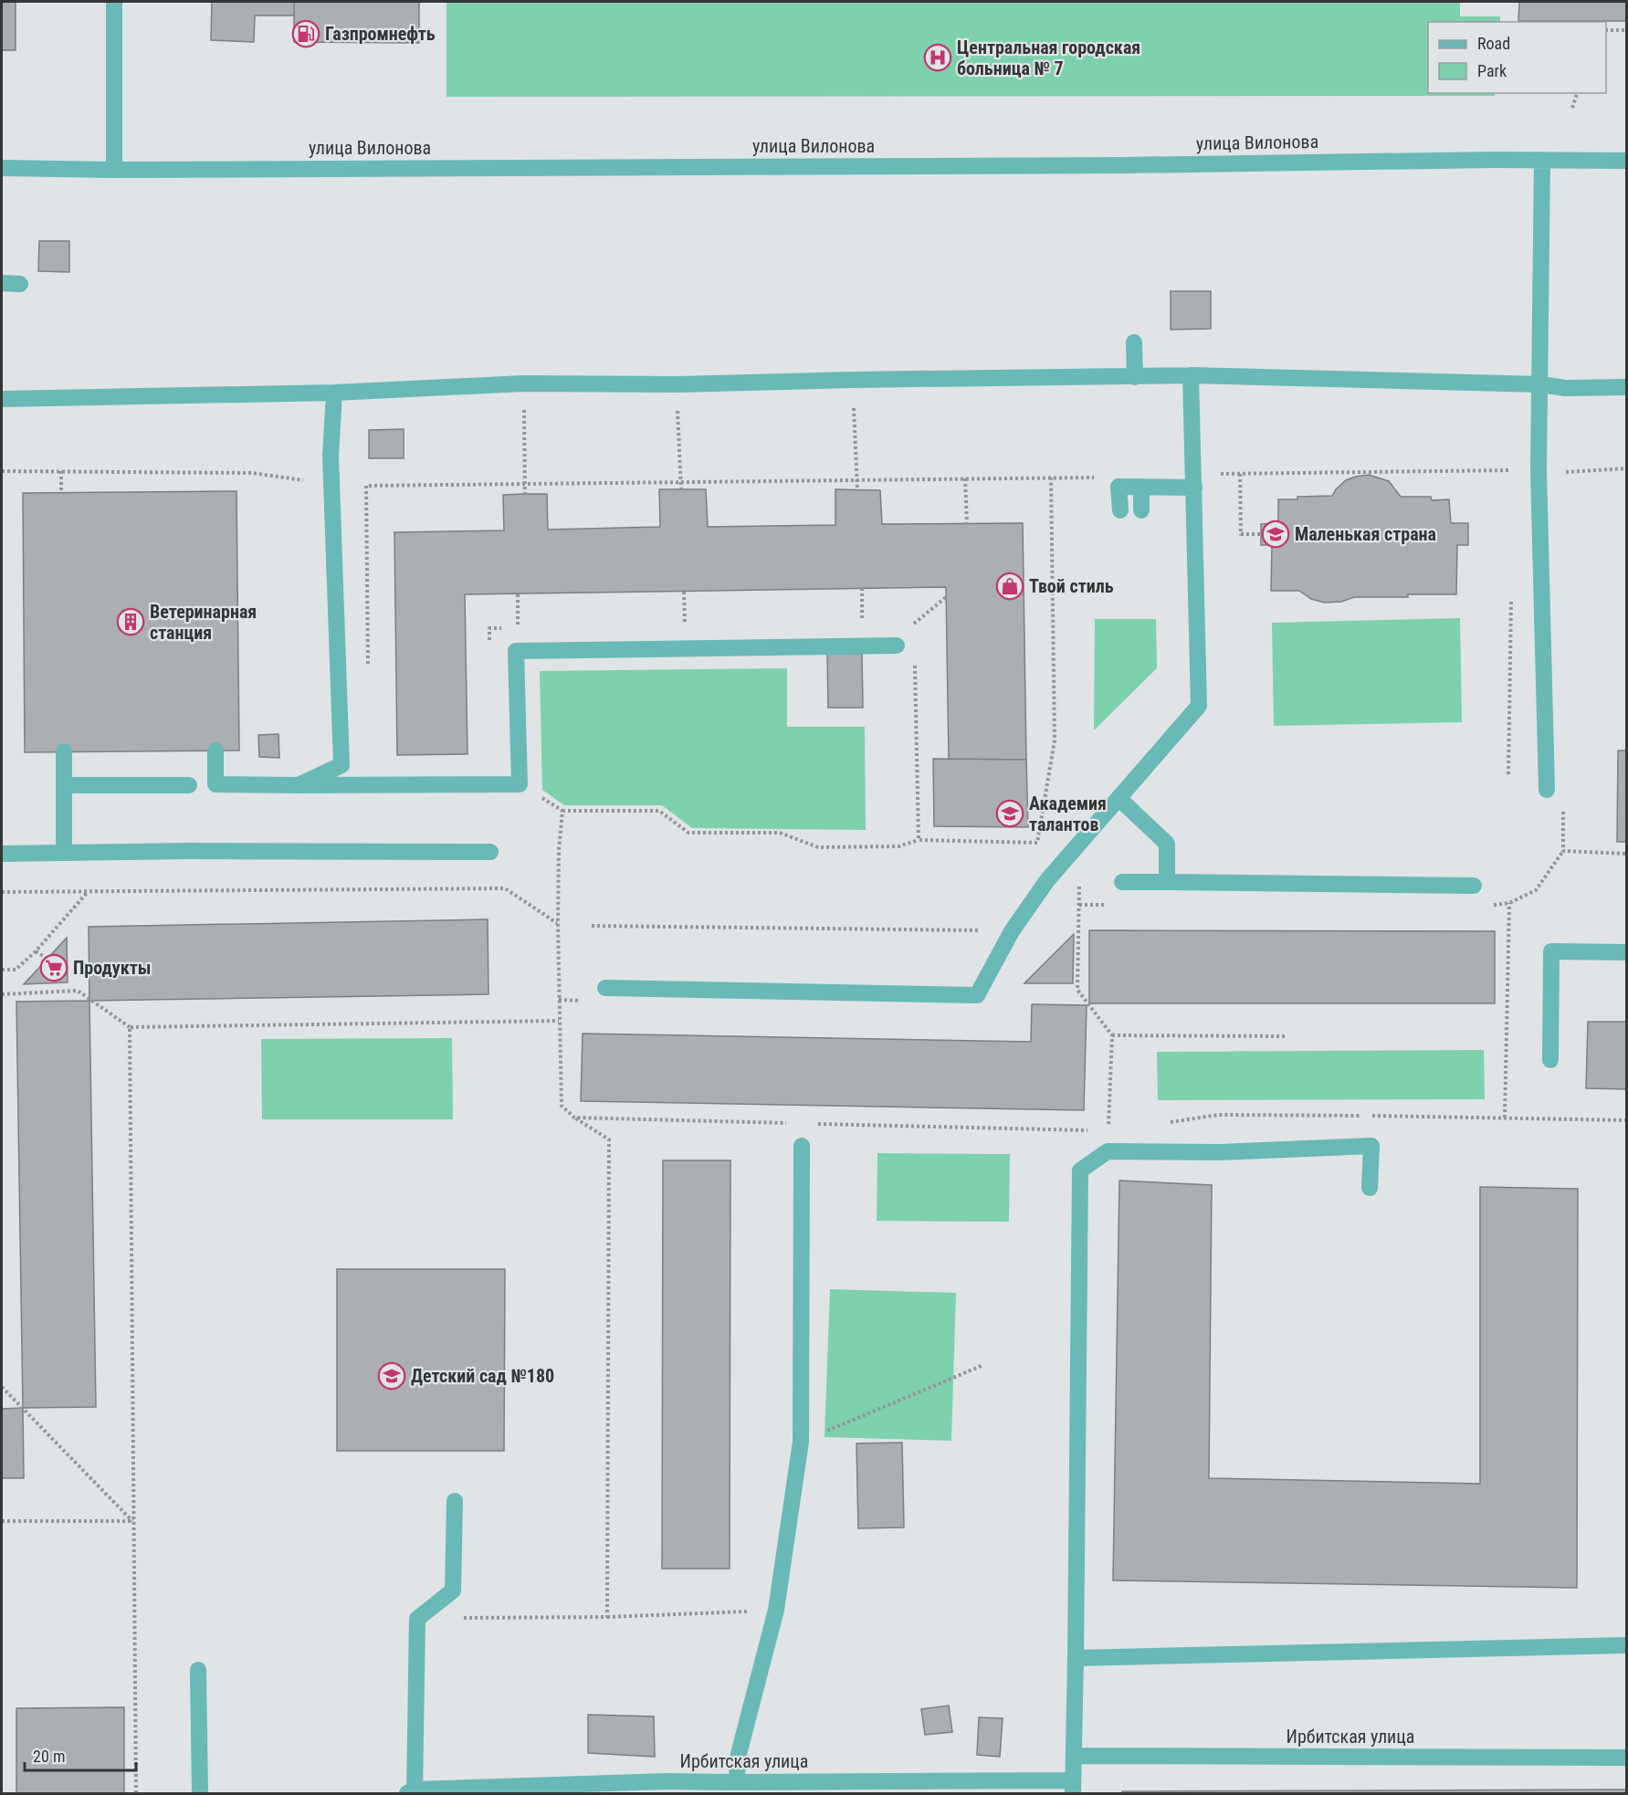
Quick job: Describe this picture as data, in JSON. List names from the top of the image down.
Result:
{
  "streets": {
    "street": ["улица Вилонова", "Ирбитская улица"]
  },
  "places": {
    "fuel station": ["Газпромнефть"],
    "hospital": ["Центральная городская больница № 7"],
    "school or university": ["Маленькая страна", "Академия талантов", "Детский сад №180"],
    "shop": ["Твой стиль"],
    "building": ["Ветеринарная станция"],
    "supermarket": ["Продукты"]
  },
  "legend": ["Road", "Park"],
  "scale_bar": "20 m"
}
